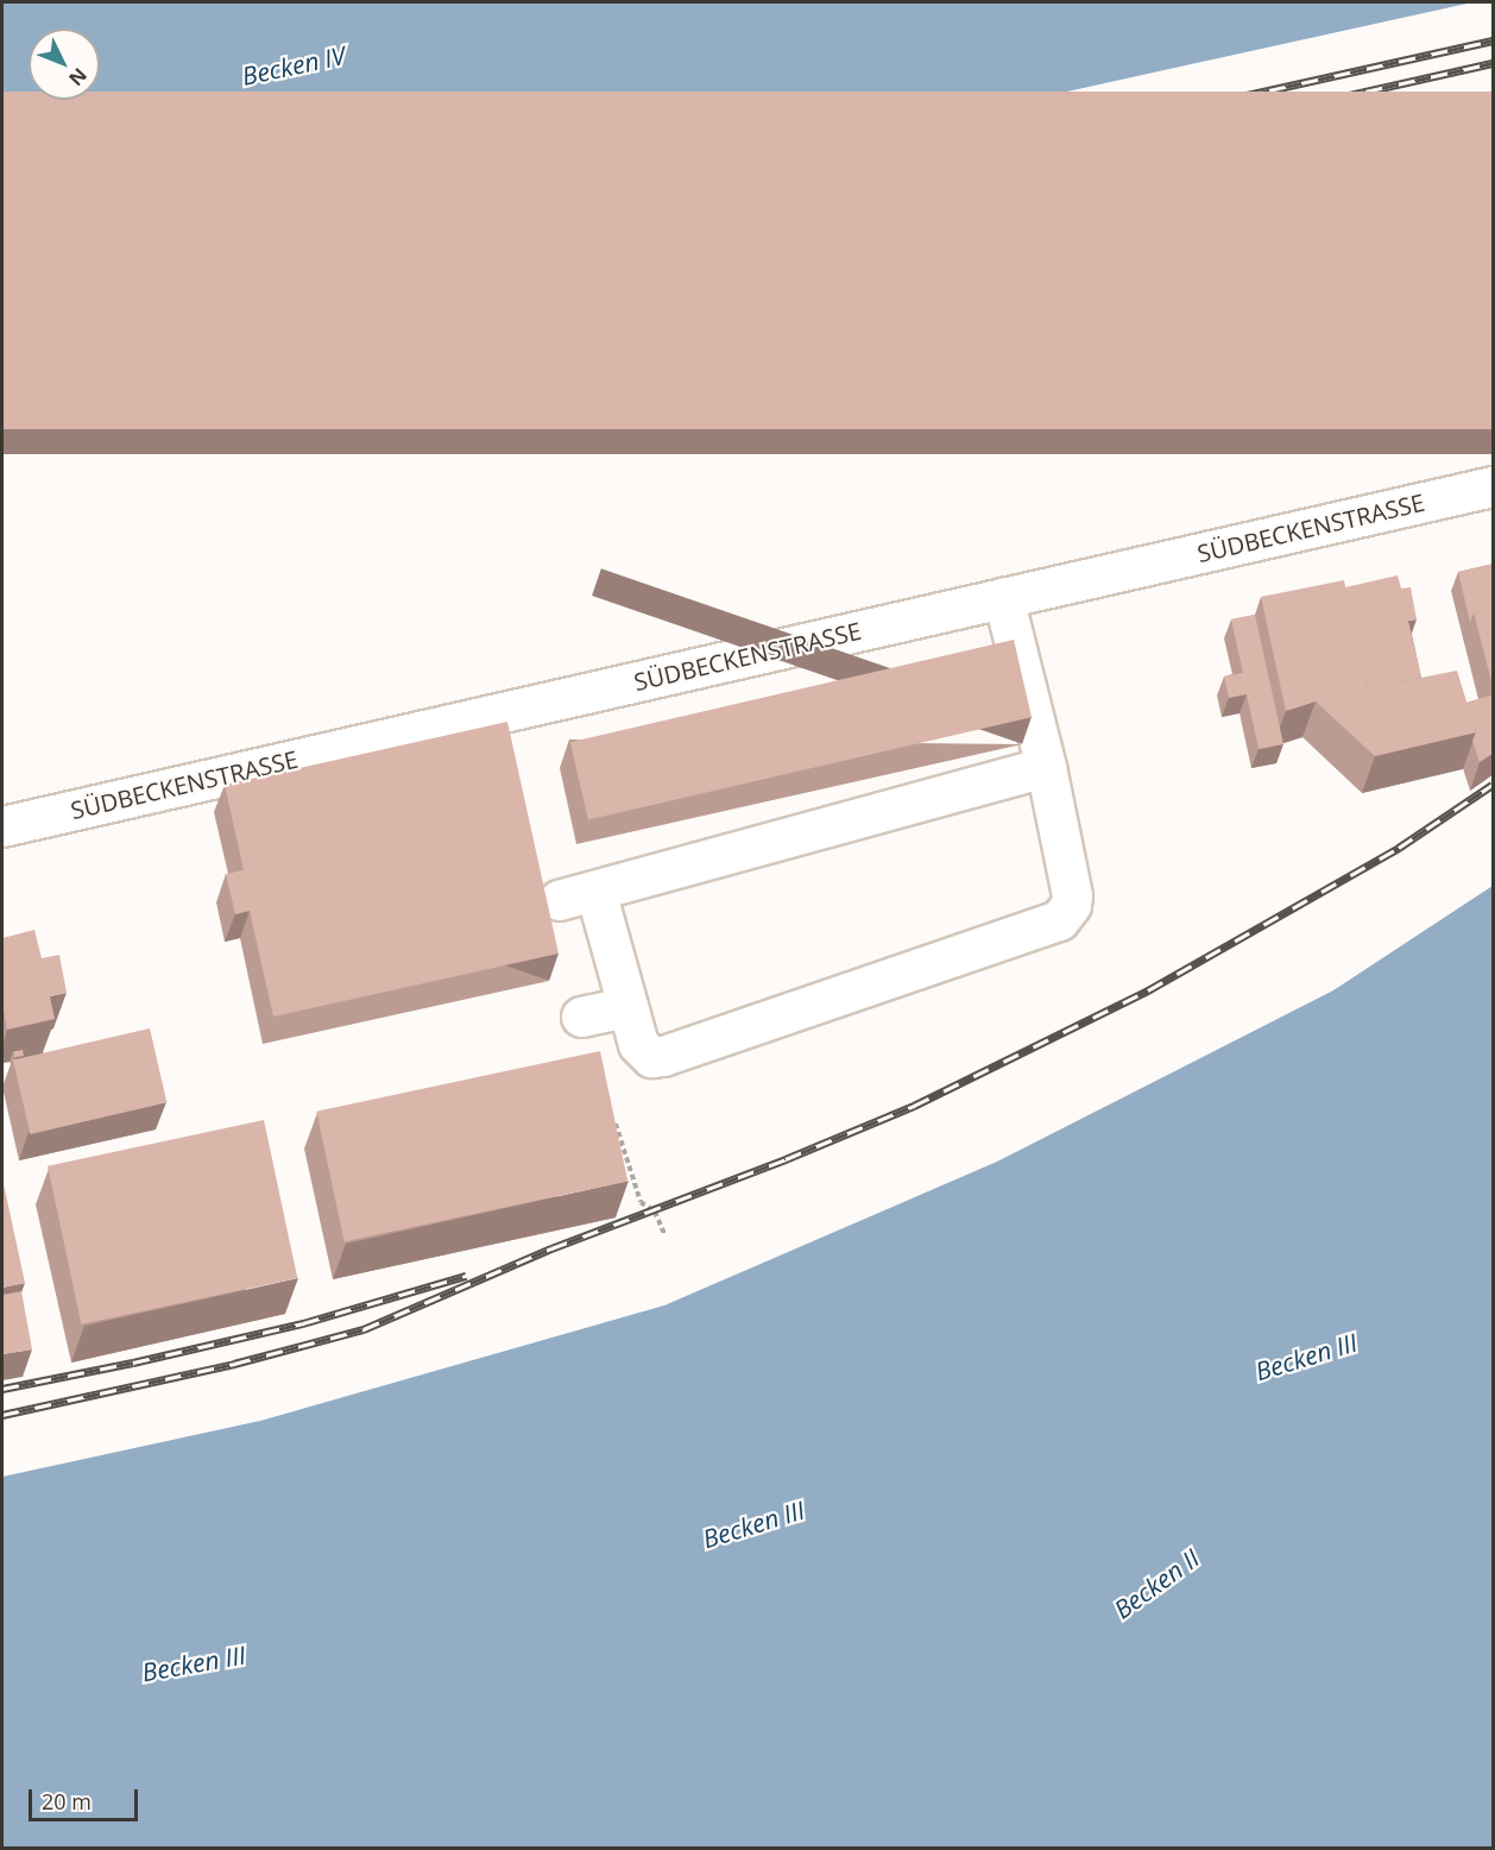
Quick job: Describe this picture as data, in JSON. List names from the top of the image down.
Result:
{
  "streets": {
    "street": ["SÜDBECKENSTRASSE"]
  },
  "water": ["Becken IV", "Becken III", "Becken II"],
  "scale_bar": "20 m",
  "north": "bottom right"
}
